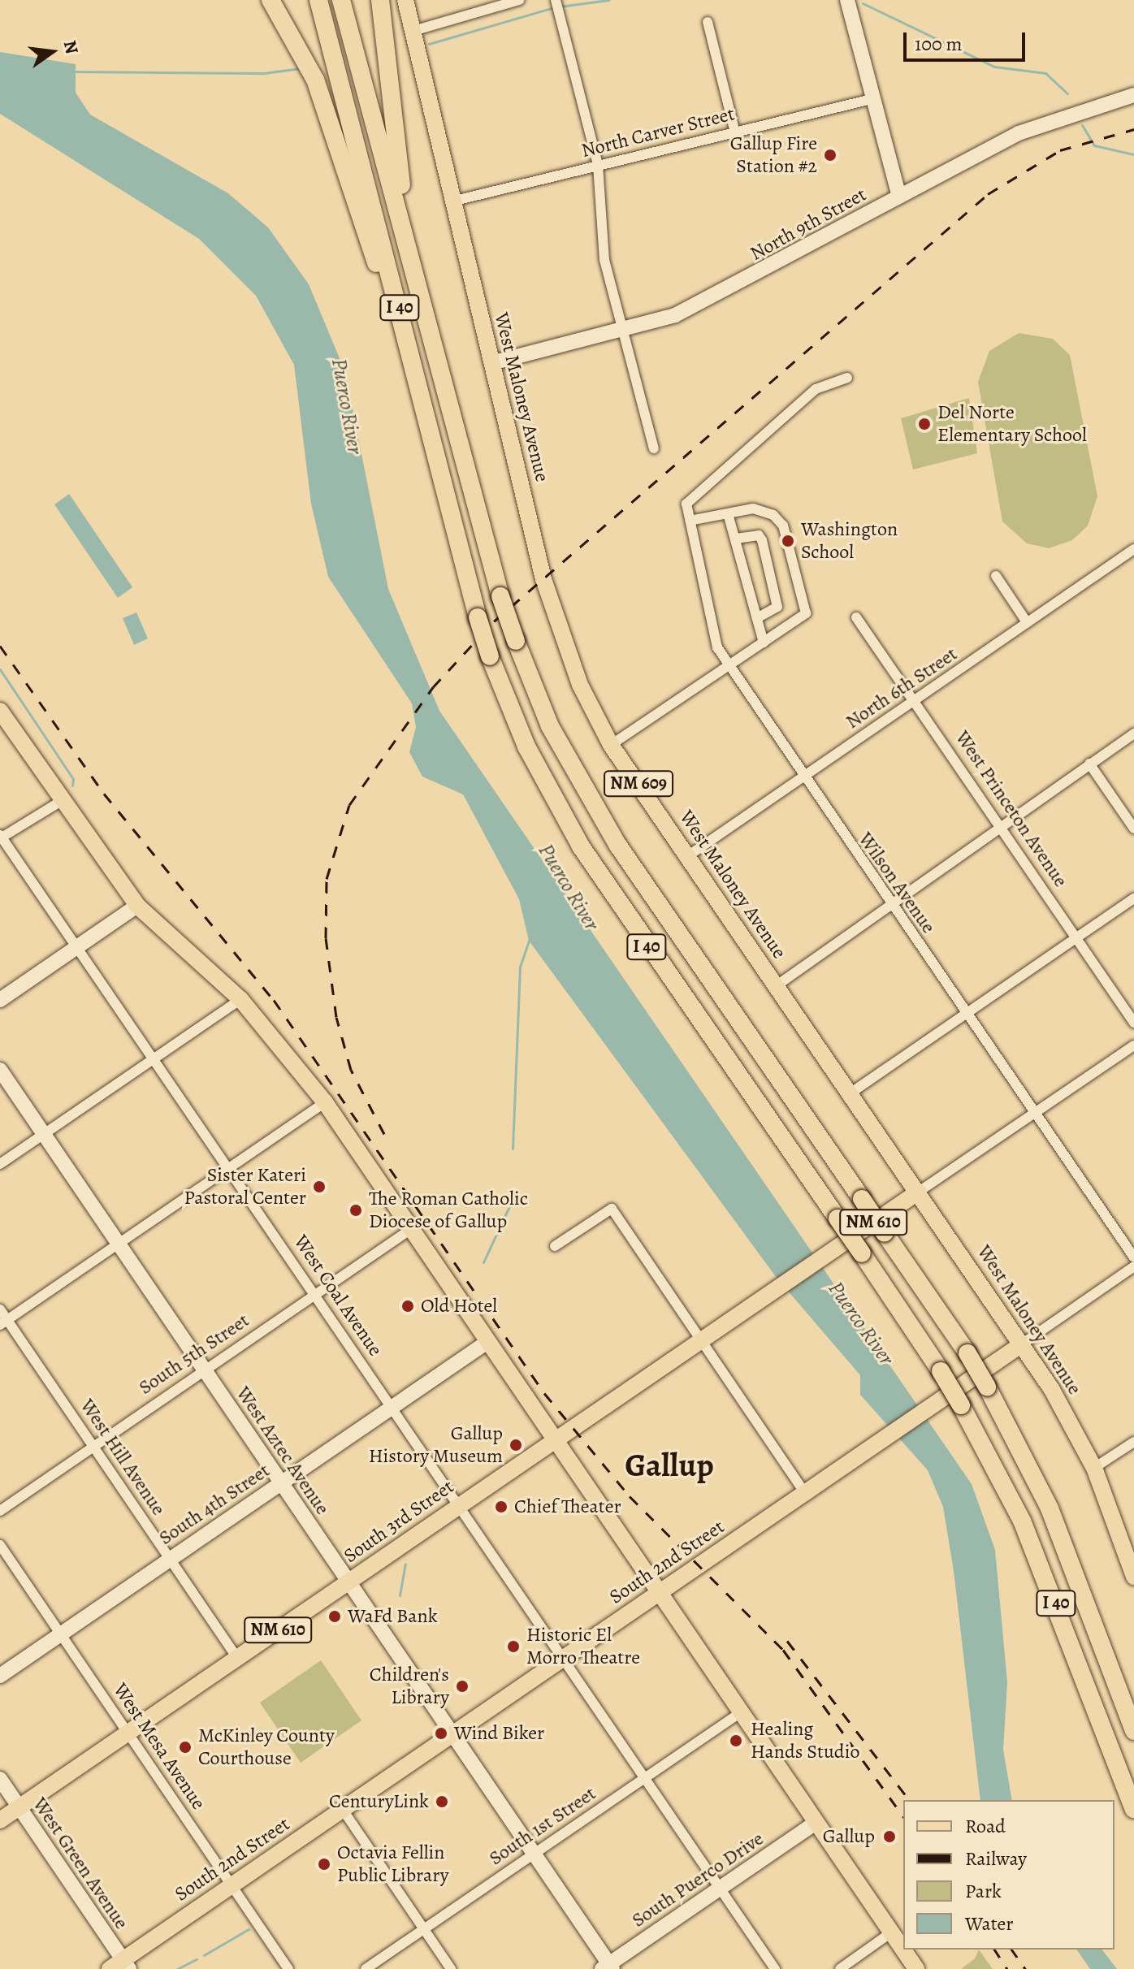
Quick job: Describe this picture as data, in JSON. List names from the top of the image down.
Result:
{
  "streets": {
    "highway": ["I 40"],
    "main road": [
      "North 9th Street",
      "West Maloney Avenue",
      "NM 609",
      "NM 610",
      "West Aztec Avenue",
      "South 4th Street",
      "South 3rd Street",
      "South 2nd Street",
      "West Green Avenue",
      "South Puerco Drive"
    ],
    "street": [
      "North Carver Street",
      "North 6th Street",
      "West Princeton Avenue",
      "Wilson Avenue",
      "West Coal Avenue",
      "South 5th Street",
      "West Hill Avenue",
      "West Mesa Avenue",
      "South 1st Street"
    ]
  },
  "crossings": [
    ["North Carver Street", "West Maloney Avenue"],
    ["North 9th Street", "West Maloney Avenue"],
    ["West Maloney Avenue", "North 6th Street"],
    ["West Maloney Avenue", "NM 609"],
    ["West Maloney Avenue", "South 3rd Street"],
    ["West Maloney Avenue", "South 2nd Street"],
    ["North 6th Street", "West Princeton Avenue"],
    ["North 6th Street", "Wilson Avenue"],
    ["West Coal Avenue", "South 5th Street"],
    ["West Coal Avenue", "South 4th Street"],
    ["West Coal Avenue", "South 3rd Street"],
    ["West Coal Avenue", "South 2nd Street"],
    ["West Coal Avenue", "South 1st Street"],
    ["West Coal Avenue", "South Puerco Drive"],
    ["South 5th Street", "West Aztec Avenue"],
    ["South 5th Street", "West Hill Avenue"],
    ["West Aztec Avenue", "South 4th Street"],
    ["West Aztec Avenue", "South 3rd Street"],
    ["West Aztec Avenue", "South 2nd Street"],
    ["West Aztec Avenue", "South 1st Street"],
    ["West Aztec Avenue", "South Puerco Drive"],
    ["West Hill Avenue", "South 4th Street"],
    ["West Hill Avenue", "South 3rd Street"],
    ["South 4th Street", "West Mesa Avenue"],
    ["South 3rd Street", "West Mesa Avenue"],
    ["South 3rd Street", "West Green Avenue"],
    ["South 2nd Street", "West Mesa Avenue"],
    ["South 2nd Street", "West Green Avenue"]
  ],
  "districts": ["Gallup"],
  "water": ["Puerco River"],
  "places": [
    "Gallup Fire Station #2",
    "Del Norte Elementary School",
    "Washington School",
    "Sister Kateri Pastoral Center",
    "The Roman Catholic Diocese of Gallup",
    "Old Hotel",
    "Gallup History Museum",
    "Chief Theater",
    "WaFd Bank",
    "Historic El Morro Theatre",
    "Children's Library",
    "Wind Biker",
    "Healing Hands Studio",
    "McKinley County Courthouse",
    "CenturyLink",
    "Gallup",
    "Octavia Fellin Public Library"
  ],
  "legend": [
    "Road",
    "Railway",
    "Park",
    "Water"
  ],
  "scale_bar": "100 m",
  "north": "right"
}
